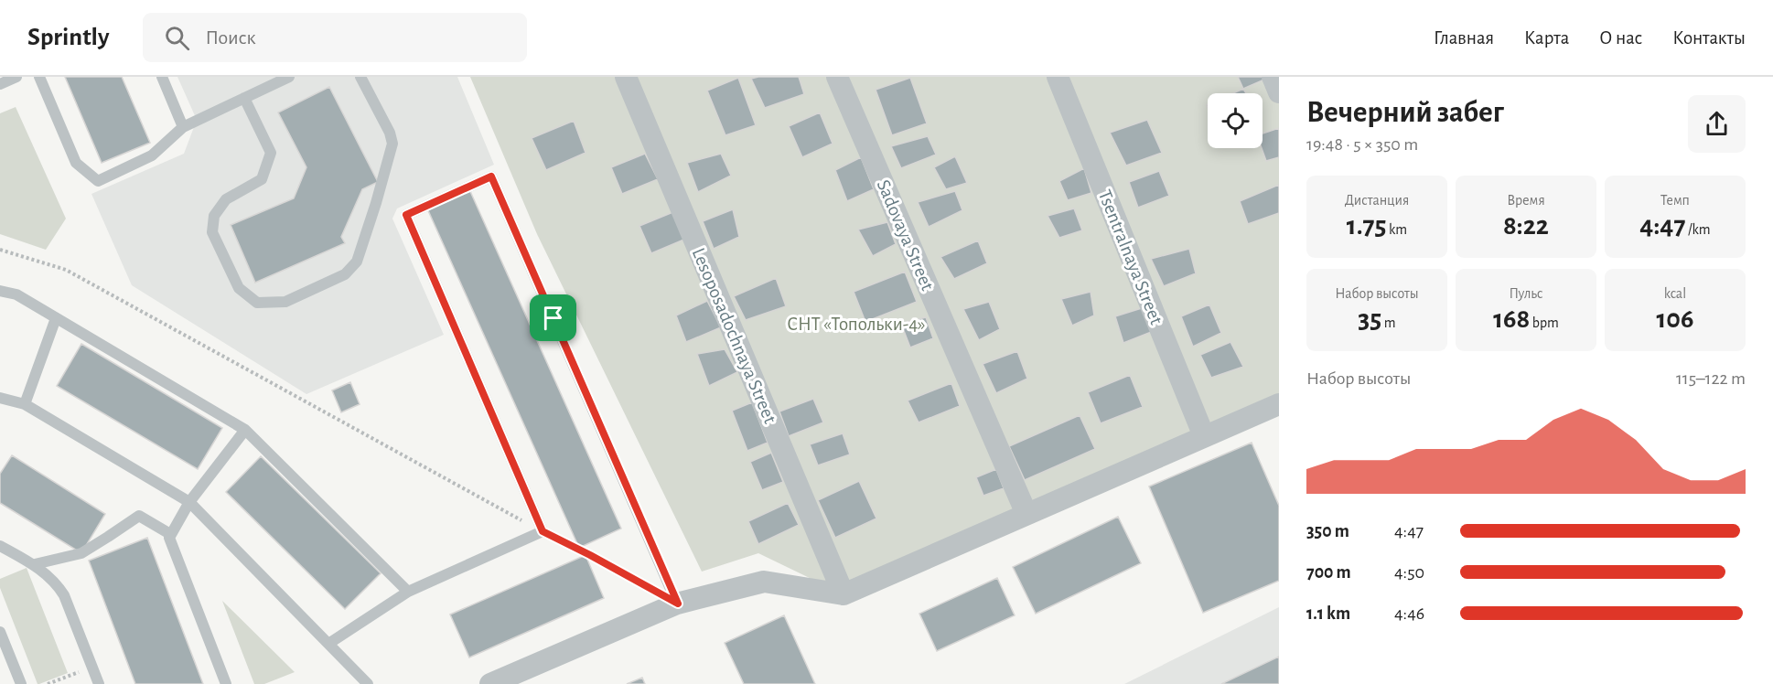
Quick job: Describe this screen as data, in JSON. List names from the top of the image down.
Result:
{
  "streets": {
    "street": ["Sadovaya Street", "Tsentralnaya Street", "Lesoposadochnaya Street"]
  },
  "parks": ["СНТ «Топольки-4»"],
  "page": {
    "header": "Sprintly",
    "search": "Поиск",
    "nav": [
      "Главная",
      "Карта",
      "О нас",
      "Контакты"
    ],
    "heading": ["Вечерний забег", "19:48 · 5 × 350 m"],
    "stats": [
      ["Дистанция", "1.75 km"],
      ["Время", "8:22"],
      ["Темп", "4:47 /km"],
      ["Набор высоты", "35 m"],
      ["Пульс", "168 bpm"],
      ["kcal", "106"]
    ],
    "chart": ["Набор высоты", "115–122 m"],
    "list": [
      {
        "name": "350 m",
        "note": "4:47"
      },
      {
        "name": "700 m",
        "note": "4:50"
      },
      {
        "name": "1.1 km",
        "note": "4:46"
      }
    ]
  }
}
